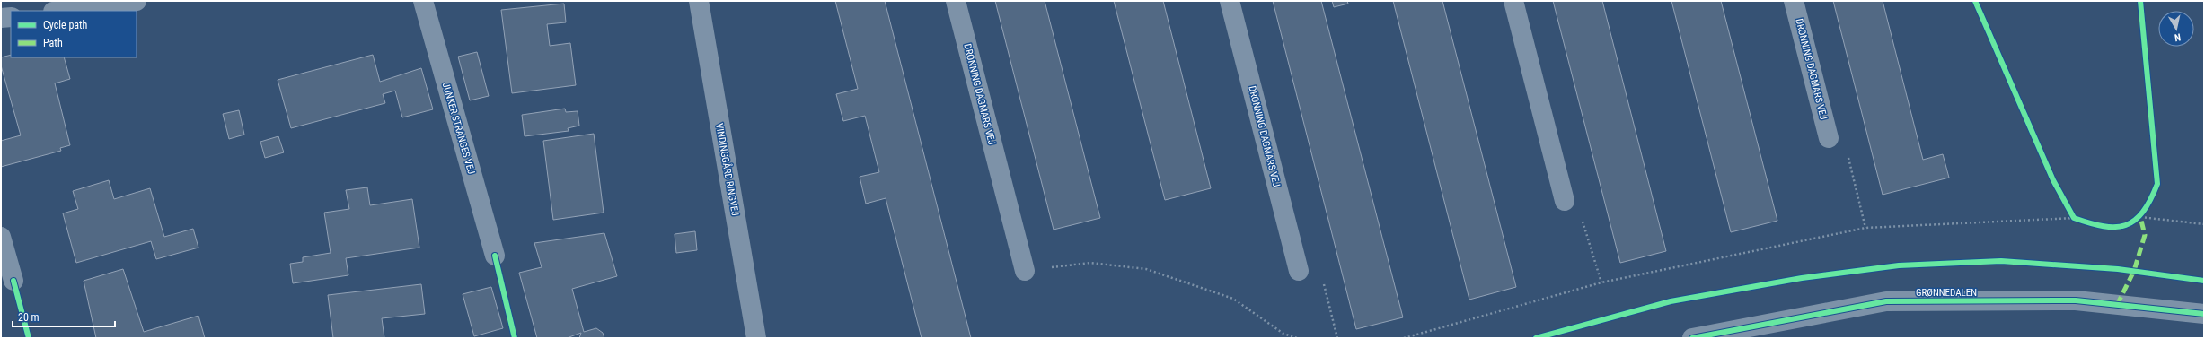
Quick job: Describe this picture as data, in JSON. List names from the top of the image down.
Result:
{
  "streets": {
    "street": [
      "DRONNING DAGMARS VEJ",
      "JUNKER STRANGES VEJ",
      "VINDINGGÅRD RINGVEJ",
      "GRØNNEDALEN"
    ]
  },
  "legend": ["Cycle path", "Path"],
  "scale_bar": "20 m",
  "north": "bottom"
}
